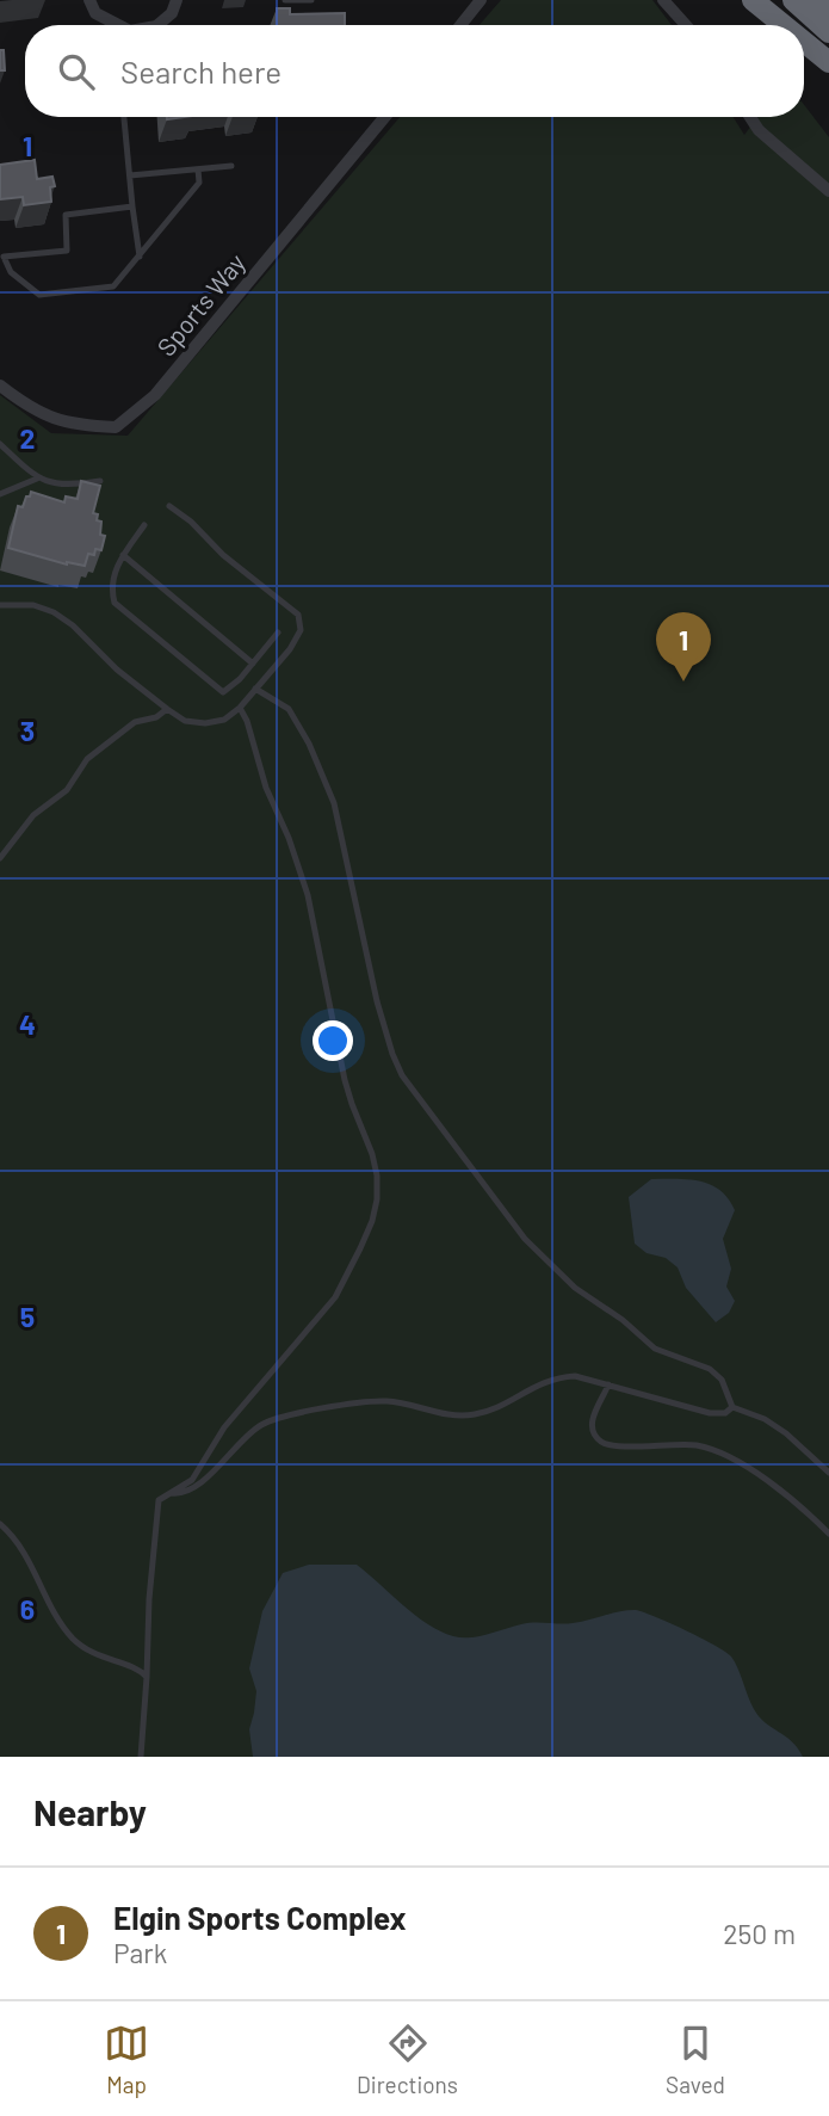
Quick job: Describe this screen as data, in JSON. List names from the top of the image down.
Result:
{
  "streets": {
    "street": ["Sports Way"]
  },
  "page": {
    "search": "Search here",
    "pins": "1",
    "heading": "Nearby",
    "list": [
      {
        "mark": "1",
        "name": "Elgin Sports Complex",
        "note": "Park",
        "value": "250 m"
      }
    ],
    "nav": ["Map", "Directions", "Saved"]
  },
  "grid": {
    "rows": [
      "1",
      "2",
      "3",
      "4",
      "5",
      "6"
    ]
  }
}
